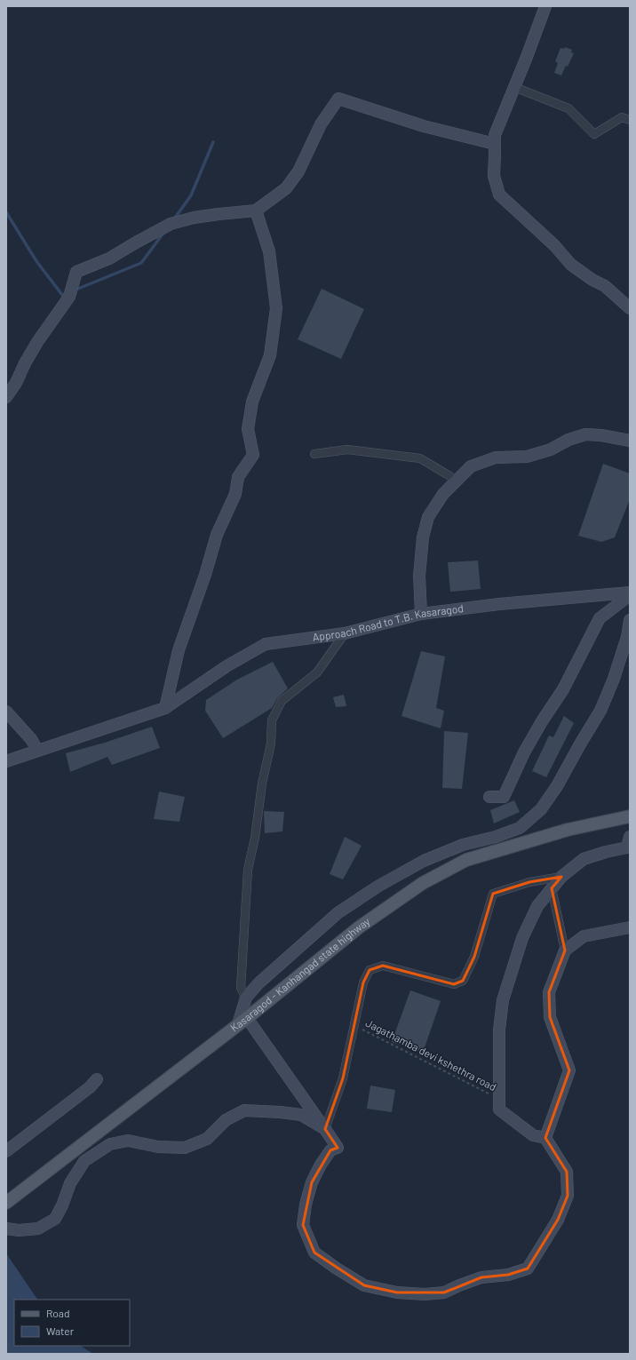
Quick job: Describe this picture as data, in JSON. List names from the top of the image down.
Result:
{
  "streets": {
    "main road": ["Kasaragod - Kanhangad state highway"],
    "street": ["Approach Road to T.B. Kasaragod"],
    "path": ["Jagathamba devi kshethra road"]
  },
  "legend": ["Road", "Water"]
}
